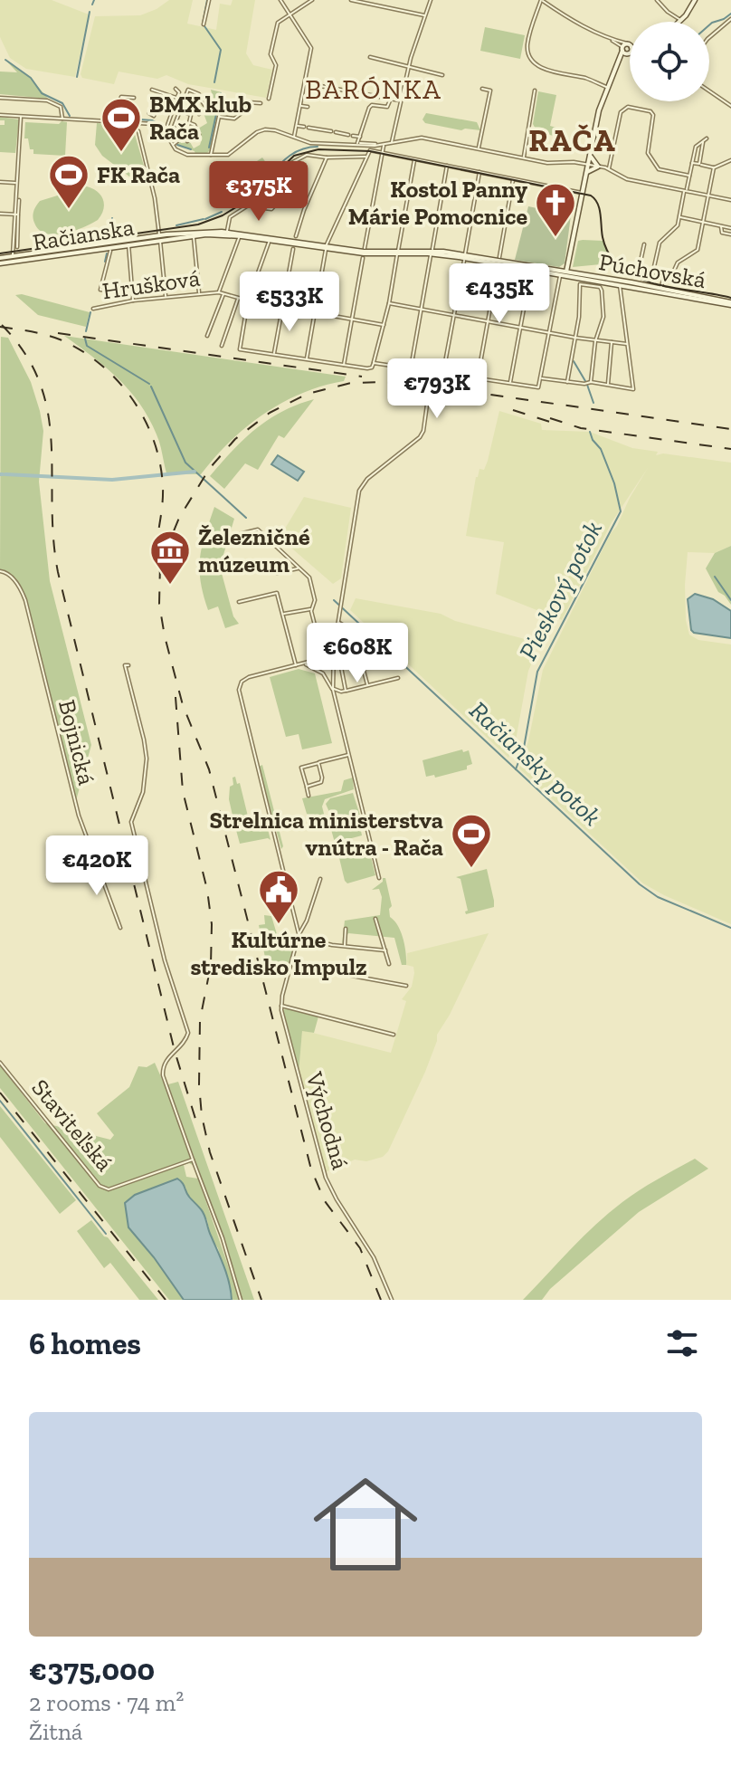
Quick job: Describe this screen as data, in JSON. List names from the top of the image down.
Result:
{
  "streets": {
    "main road": ["Račianska", "Púchovská"],
    "street": [
      "Hrušková",
      "Bojnická",
      "Východná",
      "Staviteľská"
    ]
  },
  "districts": ["BARÓNKA", "RAČA"],
  "water": ["Pieskový potok", "Račiansky potok"],
  "places": {
    "sports": ["BMX klub Rača", "FK Rača", "Strelnica ministerstva vnútra - Rača"],
    "church": ["Kostol Panny Márie Pomocnice"],
    "museum": ["Železničné múzeum"],
    "public building": ["Kultúrne stredisko Impulz"]
  },
  "page": {
    "price": [
      "€375K",
      "€435K",
      "€533K",
      "€793K",
      "€608K",
      "€420K"
    ],
    "heading": "6 homes",
    "list": [
      {
        "name": "€375,000",
        "note": "2 rooms · 74 m² · Žitná"
      }
    ]
  }
}
